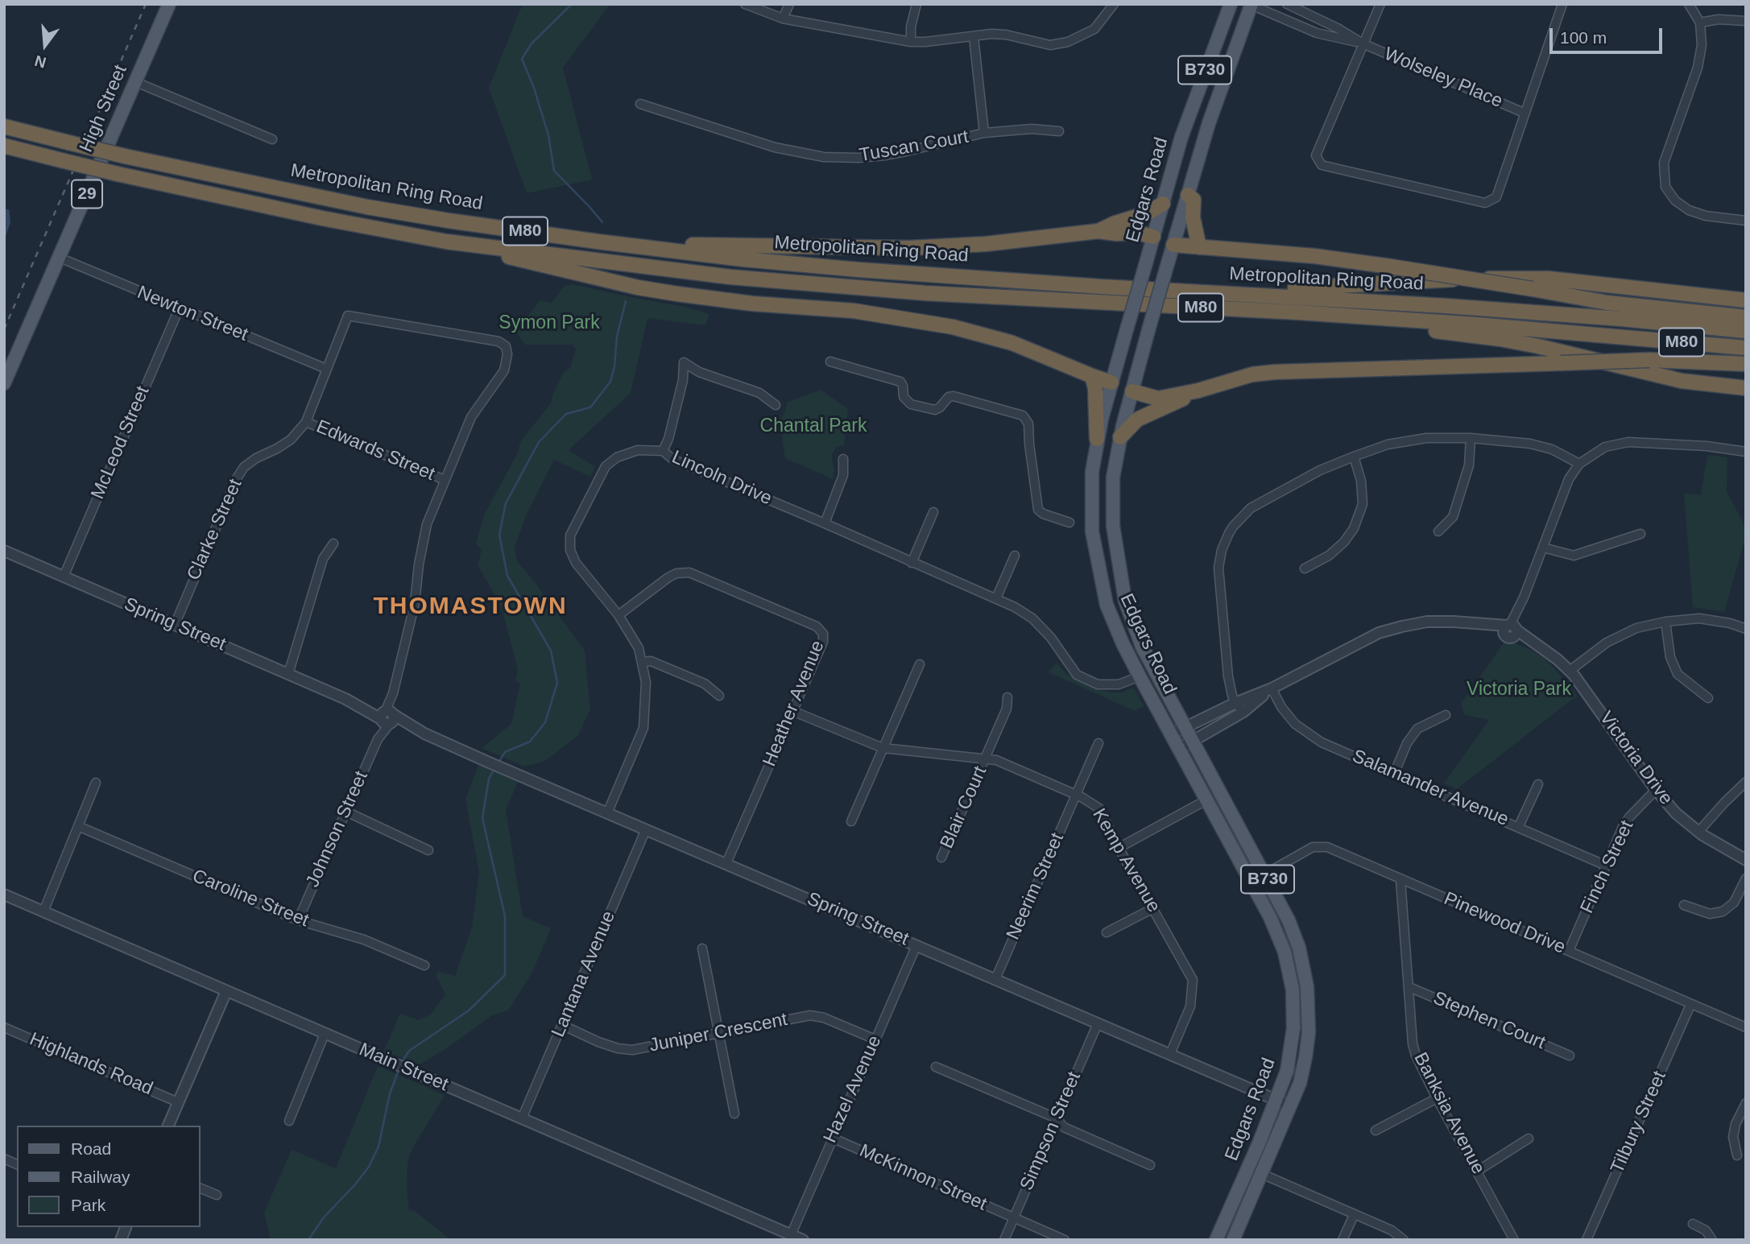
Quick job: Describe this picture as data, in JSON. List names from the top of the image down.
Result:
{
  "streets": {
    "highway": ["Metropolitan Ring Road", "M80"],
    "main road": [
      "B730",
      "High Street",
      "Edgars Road",
      "29"
    ],
    "street": [
      "Wolseley Place",
      "Tuscan Court",
      "Newton Street",
      "McLeod Street",
      "Edwards Street",
      "Lincoln Drive",
      "Clarke Street",
      "Spring Street",
      "Heather Avenue",
      "Victoria Drive",
      "Salamander Avenue",
      "Blair Court",
      "Johnson Street",
      "Kemp Avenue",
      "Finch Street",
      "Neerim Street",
      "Caroline Street",
      "Pinewood Drive",
      "Lantana Avenue",
      "Stephen Court",
      "Juniper Crescent",
      "Highlands Road",
      "Main Street",
      "Hazel Avenue",
      "Banksia Avenue",
      "Tilbury Street",
      "Simpson Street",
      "McKinnon Street"
    ]
  },
  "crossings": [
    ["Wolseley Place", "Edgars Road"],
    ["High Street", "Newton Street"],
    ["Edgars Road", "Lincoln Drive"],
    ["Edgars Road", "Spring Street"],
    ["Edgars Road", "Victoria Drive"],
    ["Edgars Road", "Pinewood Drive"],
    ["Newton Street", "McLeod Street"],
    ["Newton Street", "Clarke Street"],
    ["McLeod Street", "Spring Street"],
    ["Edwards Street", "Clarke Street"],
    ["Edwards Street", "Johnson Street"],
    ["Lincoln Drive", "Spring Street"],
    ["Lincoln Drive", "Heather Avenue"],
    ["Clarke Street", "Spring Street"],
    ["Clarke Street", "Johnson Street"],
    ["Spring Street", "Heather Avenue"],
    ["Spring Street", "Johnson Street"],
    ["Spring Street", "Kemp Avenue"],
    ["Spring Street", "Neerim Street"],
    ["Spring Street", "Lantana Avenue"],
    ["Spring Street", "Hazel Avenue"],
    ["Spring Street", "Simpson Street"],
    ["Heather Avenue", "Kemp Avenue"],
    ["Victoria Drive", "Salamander Avenue"],
    ["Victoria Drive", "Finch Street"],
    ["Salamander Avenue", "Finch Street"],
    ["Blair Court", "Kemp Avenue"],
    ["Johnson Street", "Caroline Street"],
    ["Kemp Avenue", "Neerim Street"],
    ["Finch Street", "Pinewood Drive"],
    ["Pinewood Drive", "Banksia Avenue"],
    ["Pinewood Drive", "Tilbury Street"],
    ["Lantana Avenue", "Juniper Crescent"],
    ["Lantana Avenue", "Main Street"],
    ["Stephen Court", "Banksia Avenue"],
    ["Juniper Crescent", "Hazel Avenue"],
    ["Main Street", "Hazel Avenue"],
    ["Hazel Avenue", "McKinnon Street"],
    ["Simpson Street", "McKinnon Street"]
  ],
  "districts": ["THOMASTOWN"],
  "parks": ["Symon Park", "Chantal Park", "Victoria Park"],
  "legend": ["Road", "Railway", "Park"],
  "scale_bar": "100 m",
  "north": "bottom"
}
